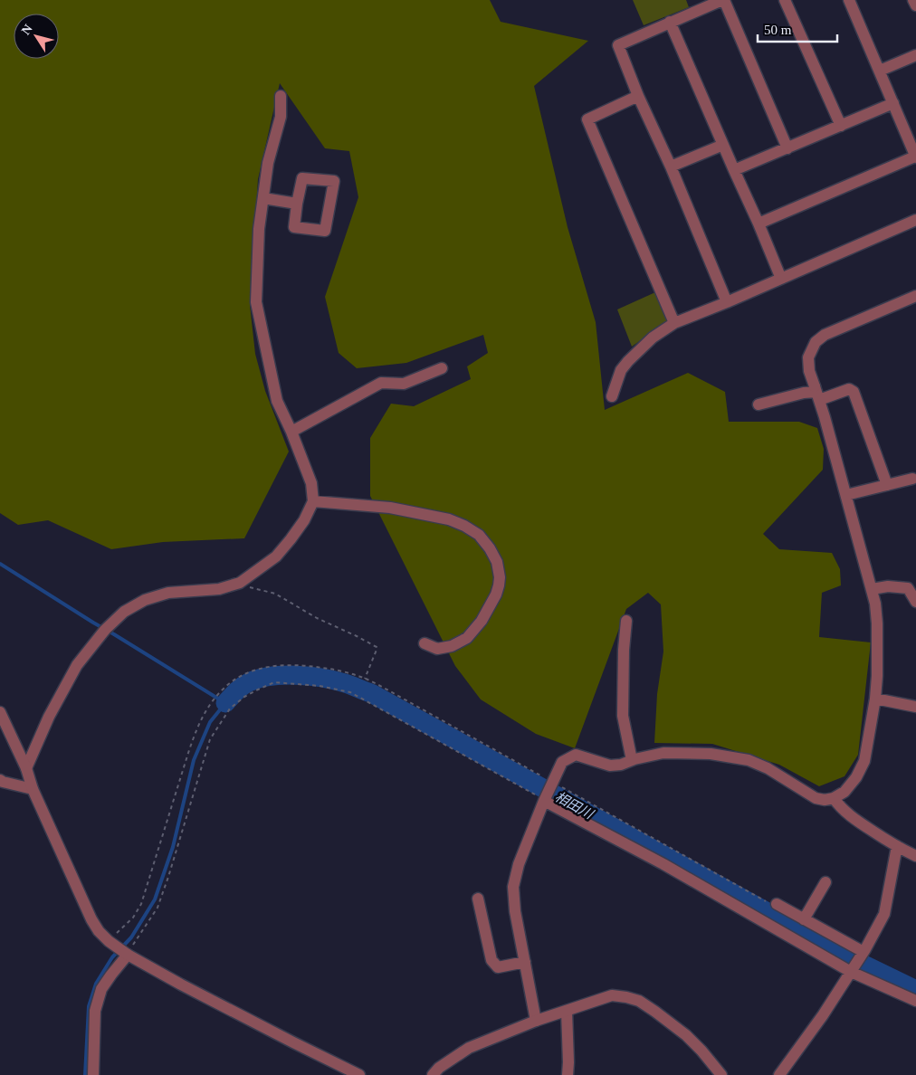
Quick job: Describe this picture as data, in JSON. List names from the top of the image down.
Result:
{
  "water": ["相田川"],
  "scale_bar": "50 m",
  "north": "top left"
}
